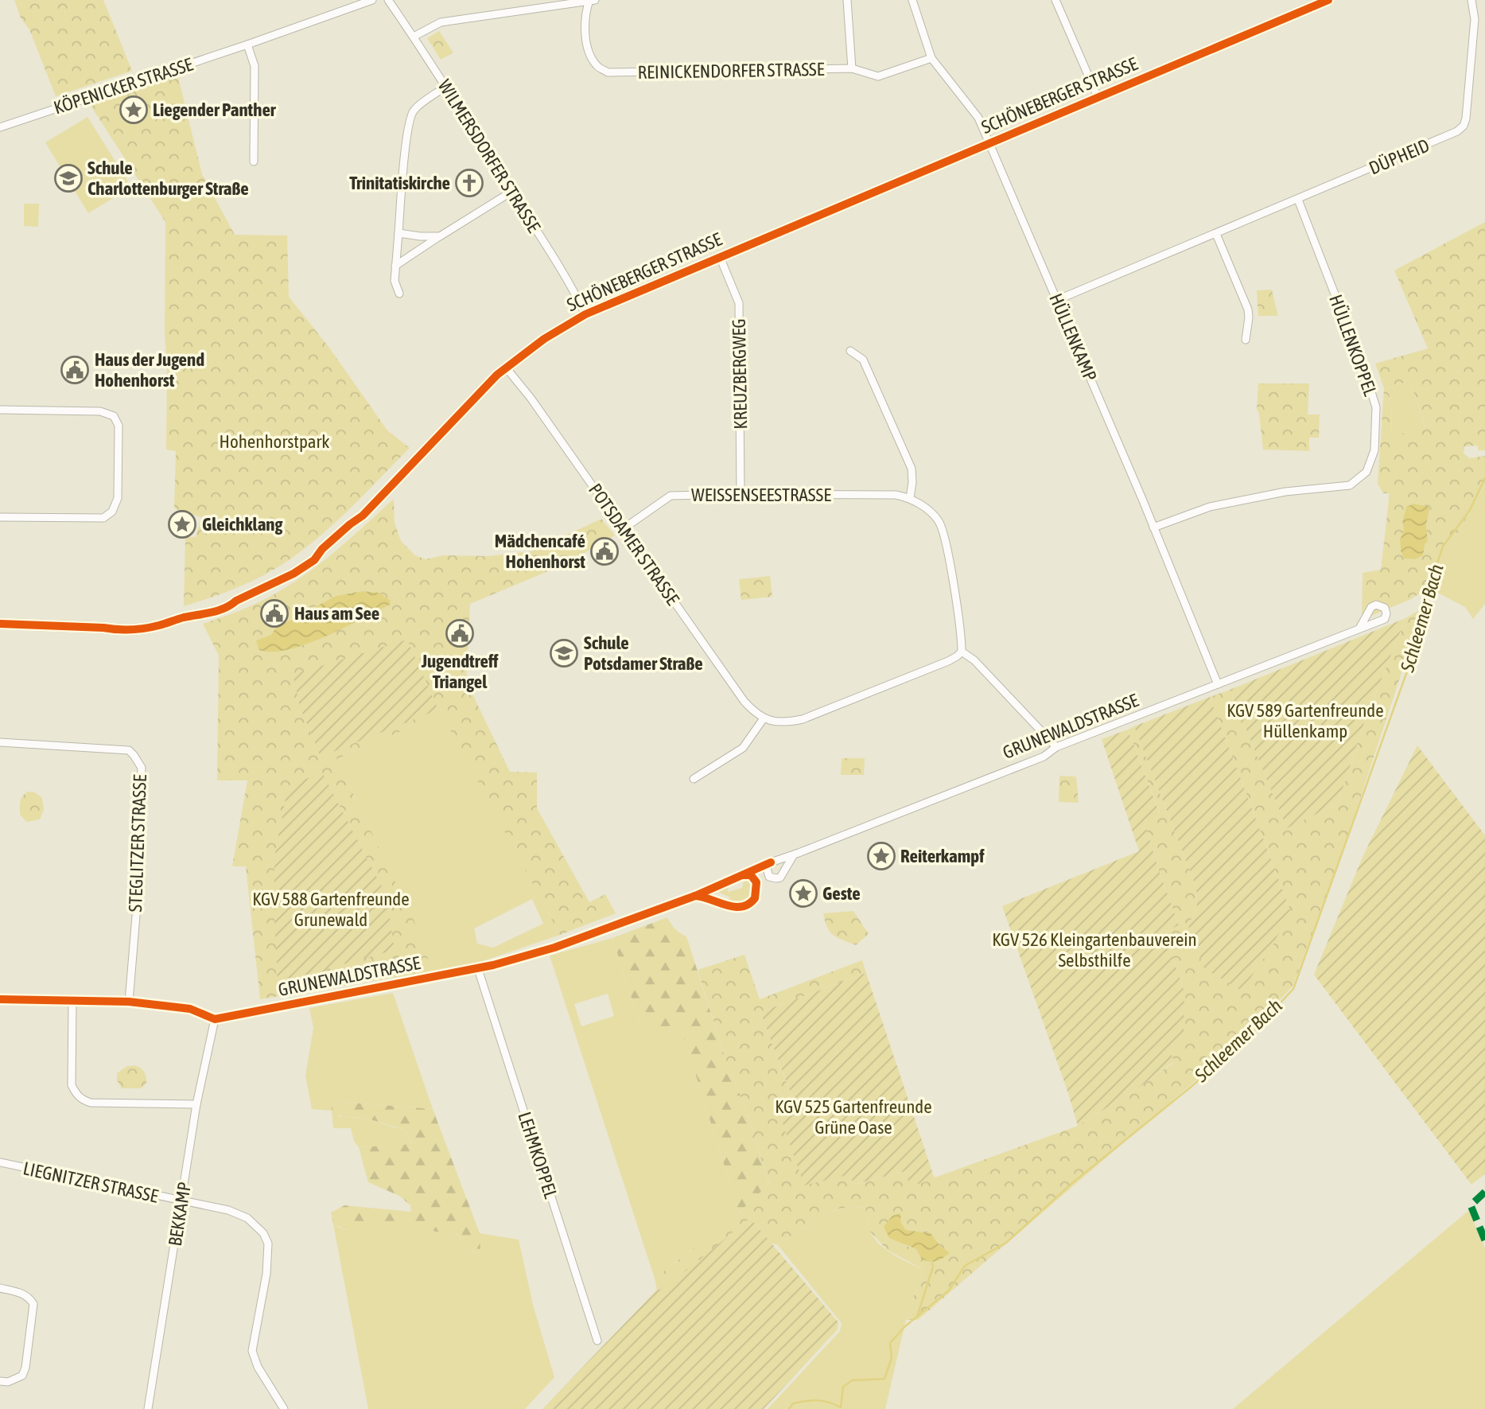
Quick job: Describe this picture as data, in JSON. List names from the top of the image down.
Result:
{
  "streets": {
    "street": [
      "REINICKENDORFER STRASSE",
      "KÖPENICKER STRASSE",
      "SCHÖNEBERGER STRASSE",
      "WILMERSDORFER STRASSE",
      "DÜPHEID",
      "HÜLLENKAMP",
      "HÜLLENKOPPEL",
      "KREUZBERGWEG",
      "WEISSENSEESTRASSE",
      "POTSDAMER STRASSE",
      "GRUNEWALDSTRASSE",
      "STEGLITZER STRASSE",
      "LEHMKOPPEL",
      "LIEGNITZER STRASSE",
      "BEKKAMP"
    ]
  },
  "crossings": [
    ["REINICKENDORFER STRASSE", "HÜLLENKAMP"],
    ["SCHÖNEBERGER STRASSE", "WILMERSDORFER STRASSE"],
    ["SCHÖNEBERGER STRASSE", "HÜLLENKAMP"],
    ["SCHÖNEBERGER STRASSE", "KREUZBERGWEG"],
    ["SCHÖNEBERGER STRASSE", "POTSDAMER STRASSE"],
    ["DÜPHEID", "HÜLLENKAMP"],
    ["DÜPHEID", "HÜLLENKOPPEL"],
    ["HÜLLENKAMP", "HÜLLENKOPPEL"],
    ["HÜLLENKAMP", "GRUNEWALDSTRASSE"],
    ["KREUZBERGWEG", "WEISSENSEESTRASSE"],
    ["WEISSENSEESTRASSE", "POTSDAMER STRASSE"],
    ["GRUNEWALDSTRASSE", "LEHMKOPPEL"],
    ["GRUNEWALDSTRASSE", "BEKKAMP"],
    ["LIEGNITZER STRASSE", "BEKKAMP"]
  ],
  "water": ["Schleemer Bach"],
  "parks": [
    "Hohenhorstpark",
    "KGV 589 Gartenfreunde Hüllenkamp",
    "KGV 588 Gartenfreunde Grunewald",
    "KGV 526 Kleingartenbauverein Selbsthilfe",
    "KGV 525 Gartenfreunde Grüne Oase"
  ],
  "places": {
    "place": [
      "Liegender Panther",
      "Gleichklang",
      "Reiterkampf",
      "Geste"
    ],
    "school or university": ["Schule Charlottenburger Straße", "Schule Potsdamer Straße"],
    "church": ["Trinitatiskirche"],
    "public building": [
      "Haus der Jugend Hohenhorst",
      "Mädchencafé Hohenhorst",
      "Haus am See",
      "Jugendtreff Triangel"
    ]
  }
}
